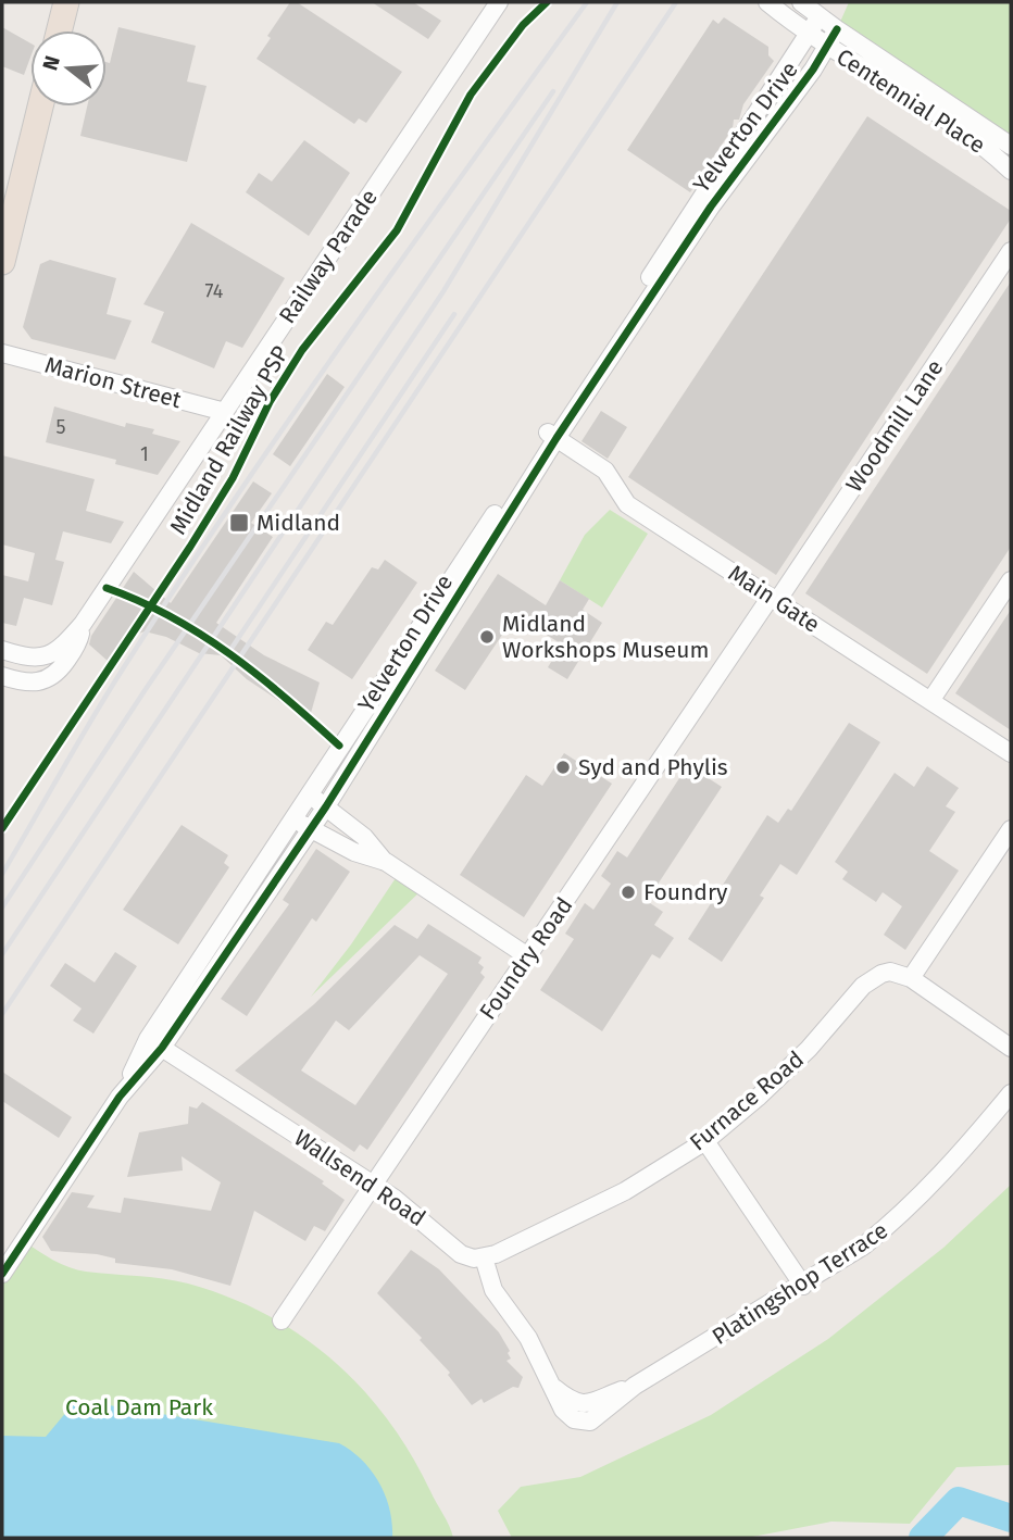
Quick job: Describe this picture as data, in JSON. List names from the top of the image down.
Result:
{
  "streets": {
    "street": [
      "Centennial Place",
      "Yelverton Drive",
      "Railway Parade",
      "Marion Street",
      "Woodmill Lane",
      "Main Gate",
      "Foundry Road",
      "Furnace Road",
      "Wallsend Road",
      "Platingshop Terrace"
    ],
    "cycle path": ["Midland Railway PSP"]
  },
  "crossings": [
    ["Centennial Place", "Yelverton Drive"],
    ["Yelverton Drive", "Main Gate"],
    ["Yelverton Drive", "Wallsend Road"],
    ["Railway Parade", "Marion Street"],
    ["Woodmill Lane", "Main Gate"],
    ["Woodmill Lane", "Foundry Road"],
    ["Main Gate", "Foundry Road"],
    ["Foundry Road", "Wallsend Road"],
    ["Furnace Road", "Wallsend Road"],
    ["Furnace Road", "Platingshop Terrace"],
    ["Wallsend Road", "Platingshop Terrace"]
  ],
  "parks": ["Coal Dam Park"],
  "places": {
    "transit": ["Midland"],
    "other": ["Midland Workshops Museum", "Syd and Phylis", "Foundry"]
  },
  "house_numbers": ["74", "5", "1"],
  "north": "left"
}
